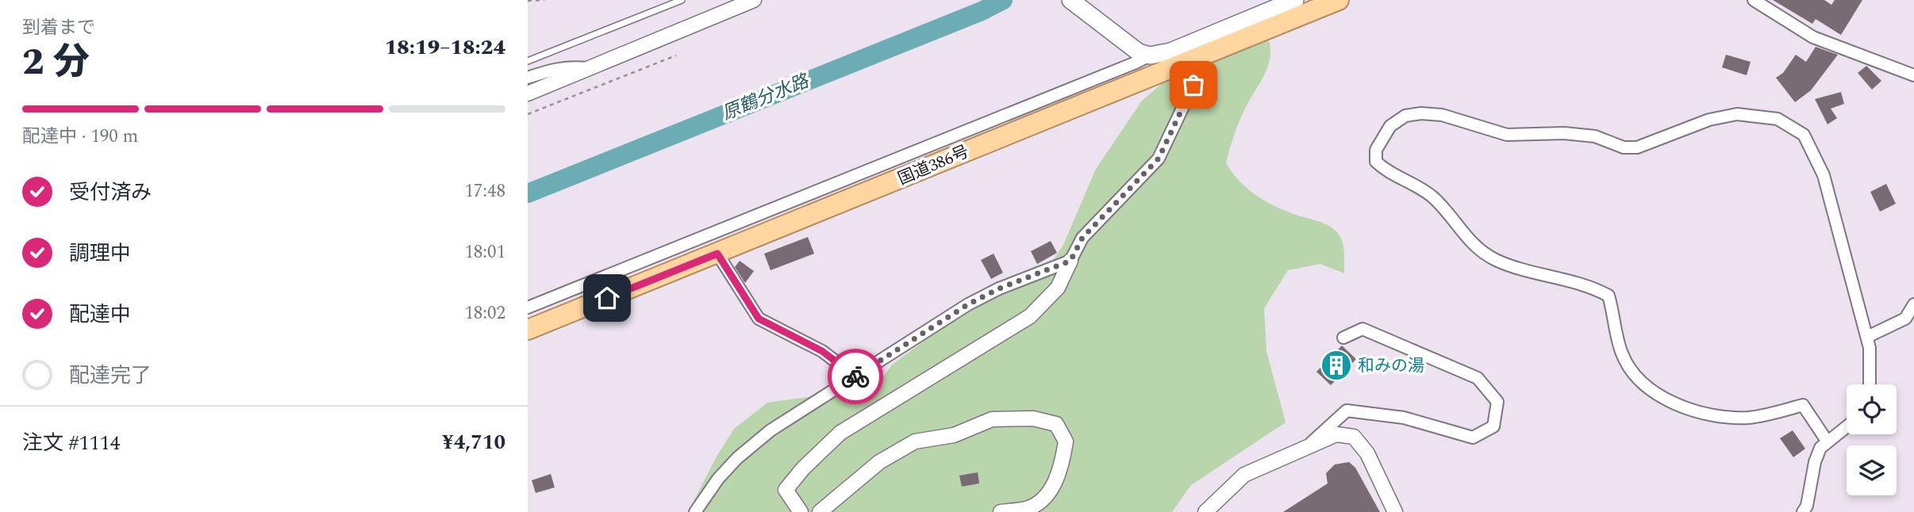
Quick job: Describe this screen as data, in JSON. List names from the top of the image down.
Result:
{
  "streets": {
    "highway": ["国道386号"]
  },
  "water": ["原鶴分水路"],
  "places": {
    "building": ["和みの湯"]
  },
  "page": {
    "heading": ["2 分", "到着まで", "18:19–18:24"],
    "panel": ["注文 #1114", "¥4,710"],
    "bar": "配達中 · 190 m",
    "list": [
      ["受付済み", "17:48"],
      ["調理中", "18:01"],
      ["配達中", "18:02"],
      "配達完了"
    ]
  }
}
